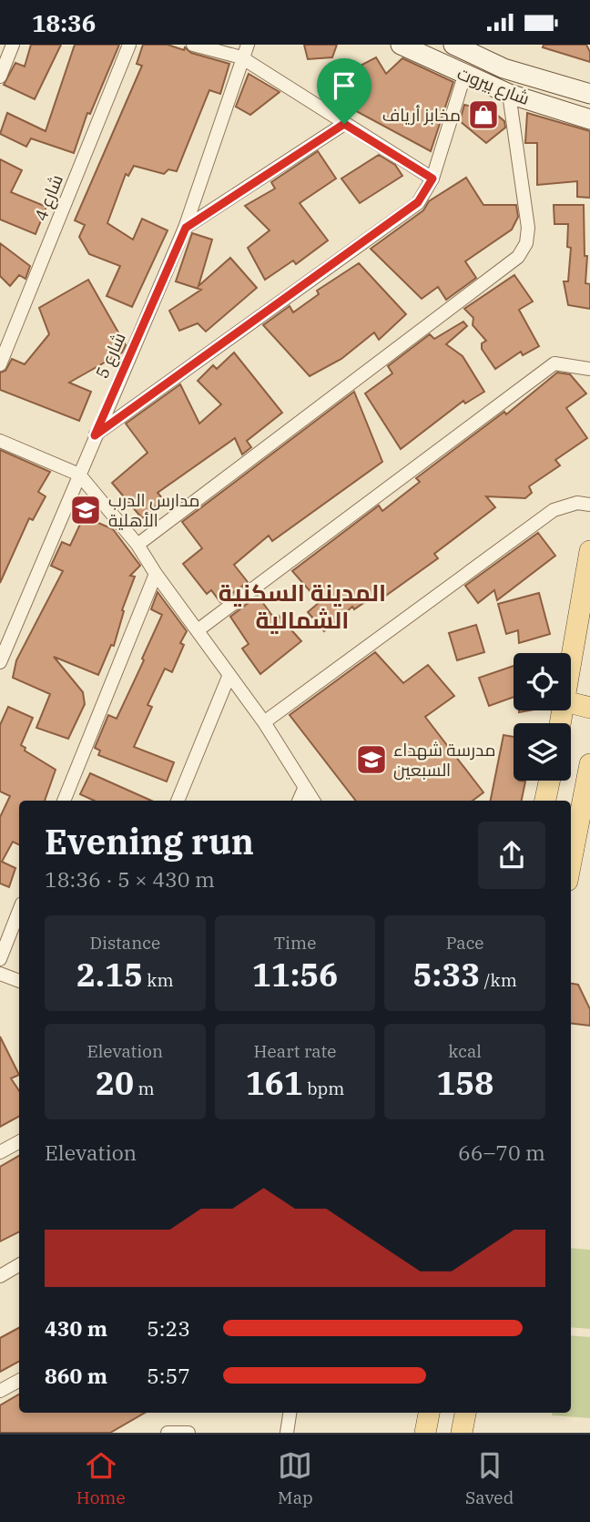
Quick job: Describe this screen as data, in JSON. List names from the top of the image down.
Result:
{
  "streets": {
    "main road": ["شارع بيروت"],
    "street": ["شارع 4", "شارع 5"]
  },
  "districts": ["المدينة السكنية الشمالية"],
  "places": {
    "shop": ["مخابز أرياف"],
    "school or university": ["مدارس الدرب الأهلية", "مدرسة شهداء السبعين"]
  },
  "page": {
    "status": "18:36",
    "heading": ["Evening run", "18:36 · 5 × 430 m"],
    "stats": [
      ["Distance", "2.15 km"],
      ["Time", "11:56"],
      ["Pace", "5:33 /km"],
      ["Elevation", "20 m"],
      ["Heart rate", "161 bpm"],
      ["kcal", "158"]
    ],
    "chart": ["Elevation", "66–70 m"],
    "list": [
      {
        "name": "430 m",
        "note": "5:23"
      },
      {
        "name": "860 m",
        "note": "5:57"
      }
    ],
    "tabs": ["Home", "Map", "Saved"]
  }
}
